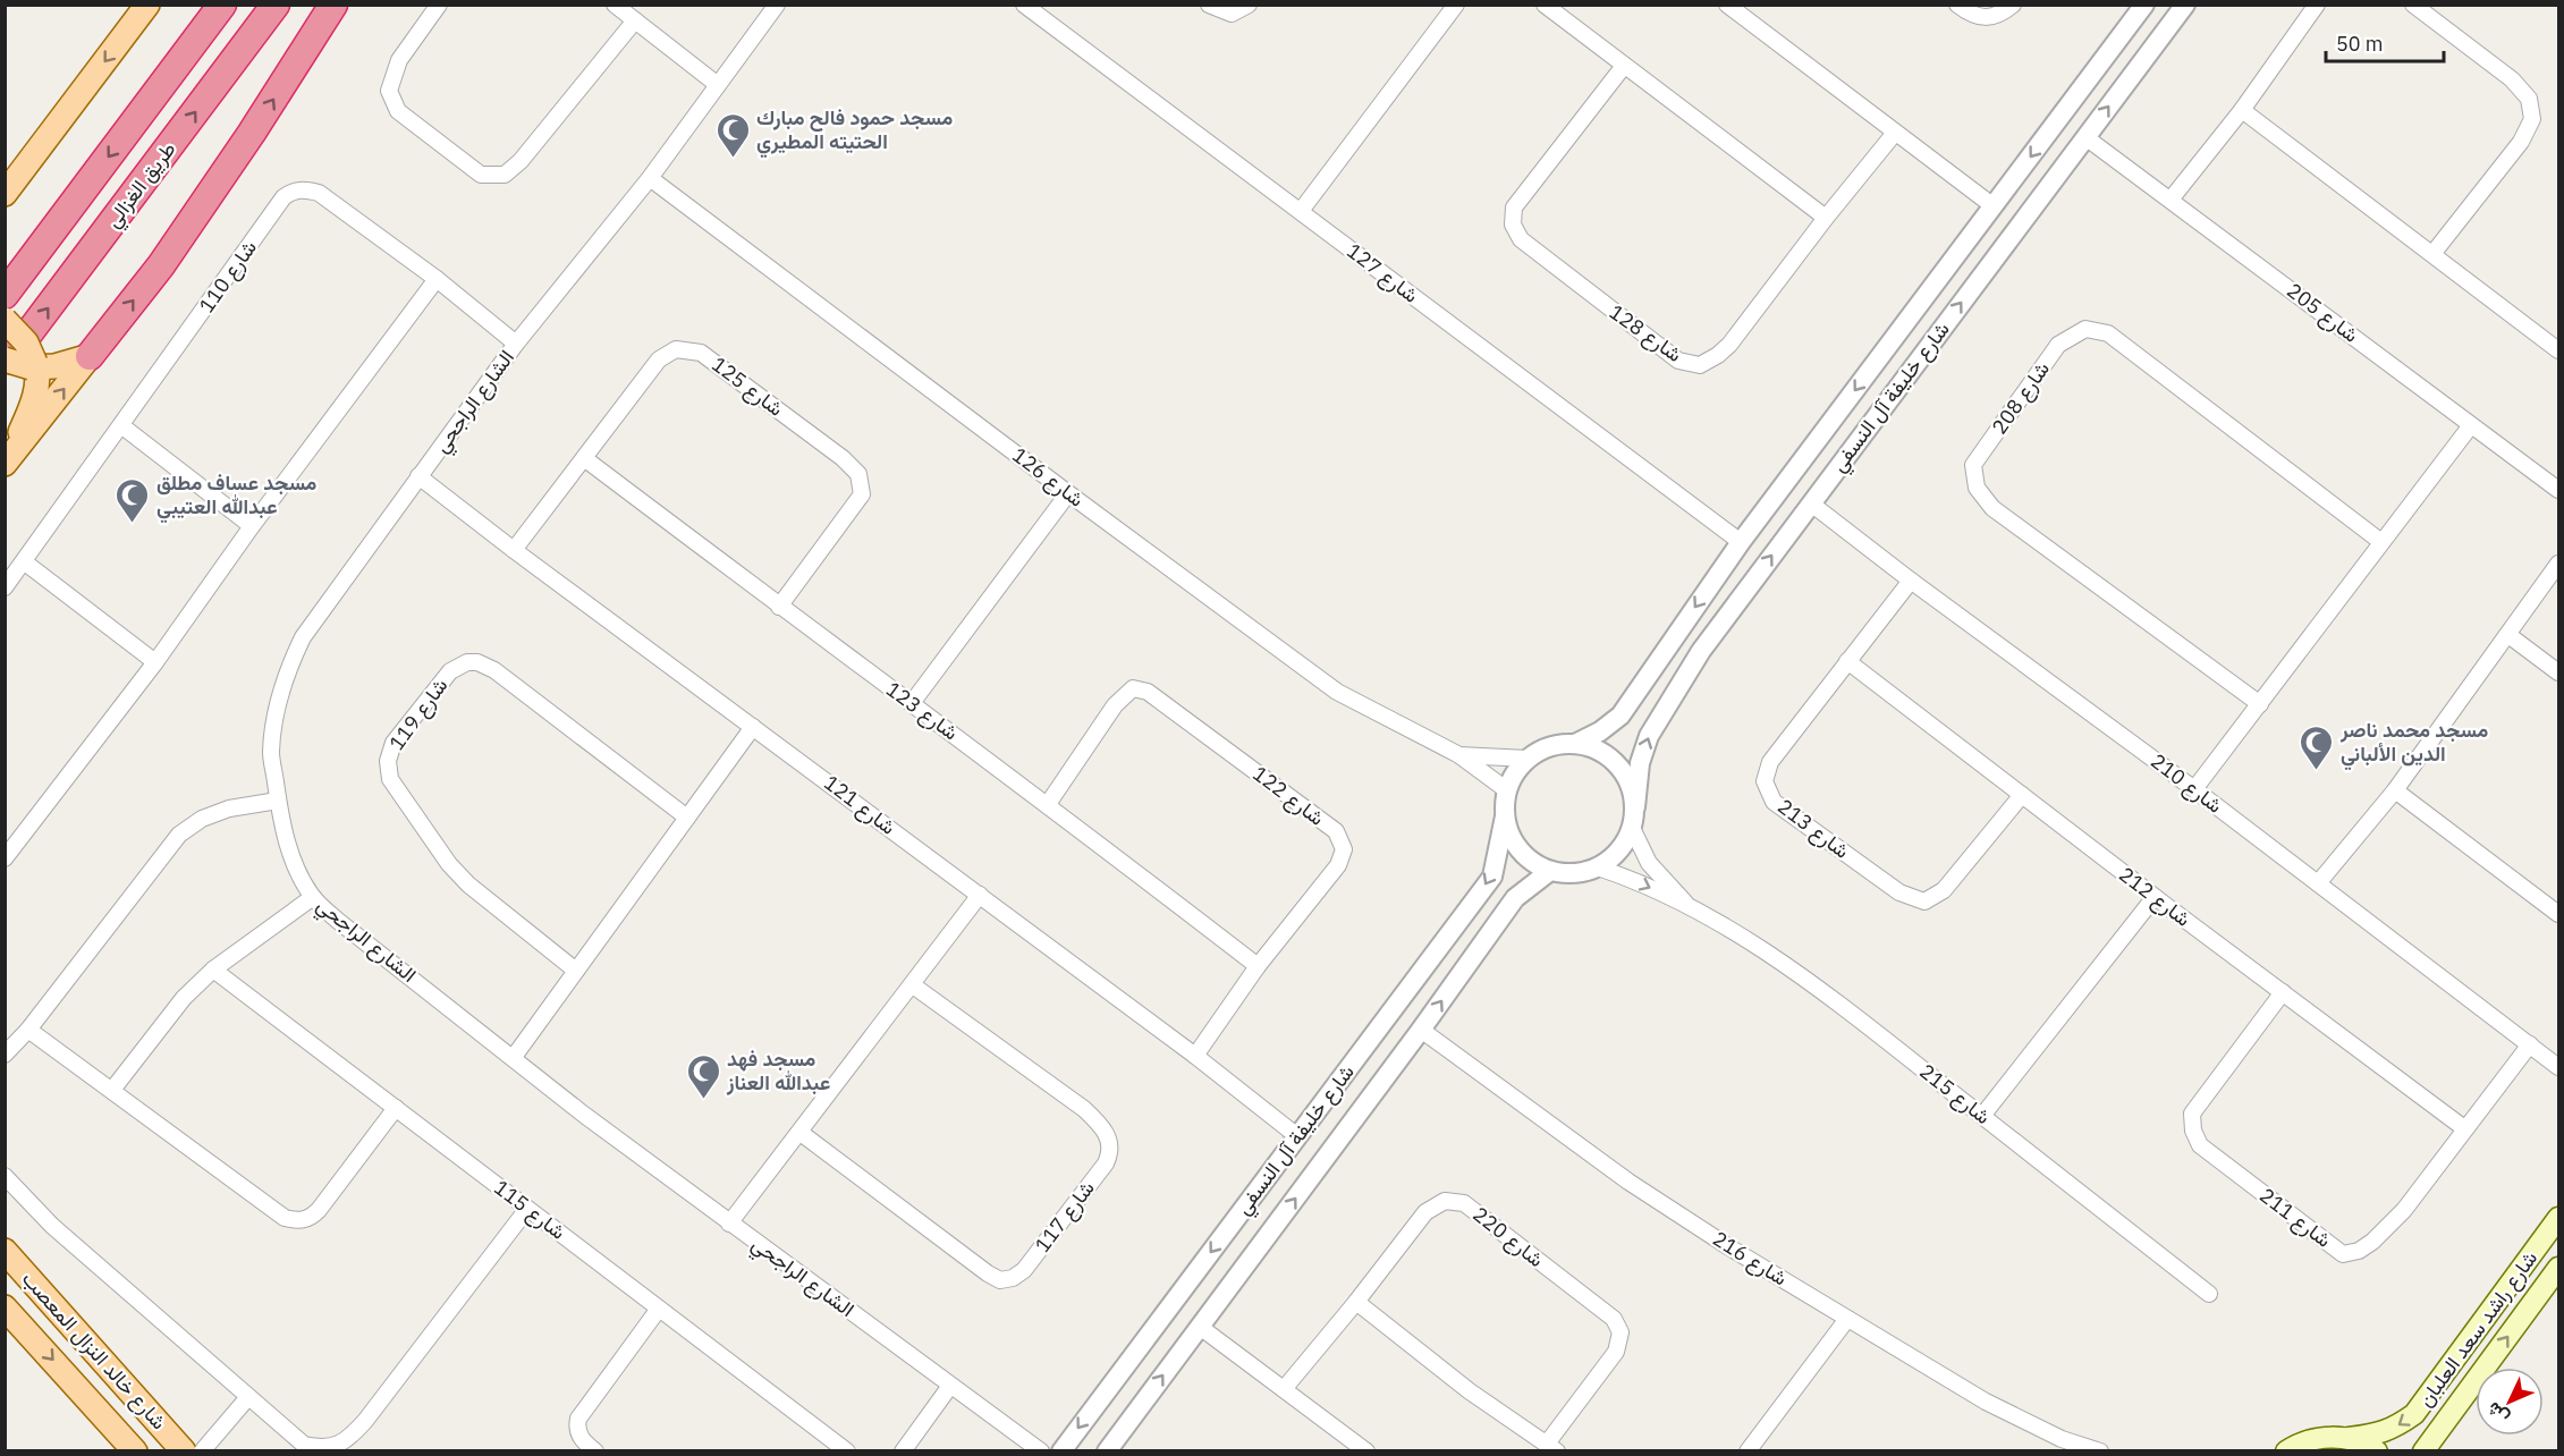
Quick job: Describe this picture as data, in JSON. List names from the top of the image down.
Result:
{
  "streets": {
    "highway": ["طريق الغزالي"],
    "main road": ["شارع راشد سعد العلبان", "شارع خالد النزال المعصب"],
    "street": [
      "شارع 127",
      "شارع 110",
      "شارع 205",
      "شارع 128",
      "شارع 125",
      "شارع خليفة آل النسفي",
      "شارع 208",
      "الشارع الراجحي",
      "شارع 126",
      "شارع 123",
      "شارع 119",
      "شارع 210",
      "شارع 122",
      "شارع 121",
      "شارع 213",
      "شارع 212",
      "شارع 215",
      "شارع 115",
      "شارع 117",
      "شارع 211",
      "شارع 220",
      "شارع 216"
    ]
  },
  "crossings": [
    ["شارع 127", "شارع خليفة آل النسفي"],
    ["شارع 110", "الشارع الراجحي"],
    ["شارع 205", "شارع خليفة آل النسفي"],
    ["شارع 125", "شارع 123"],
    ["شارع 125", "شارع 121"],
    ["شارع خليفة آل النسفي", "شارع 126"],
    ["شارع خليفة آل النسفي", "شارع 210"],
    ["شارع خليفة آل النسفي", "شارع 121"],
    ["شارع خليفة آل النسفي", "شارع 215"],
    ["شارع خليفة آل النسفي", "شارع 216"],
    ["الشارع الراجحي", "شارع 126"],
    ["الشارع الراجحي", "شارع 121"],
    ["شارع 126", "شارع 215"],
    ["شارع 123", "شارع 122"],
    ["شارع 210", "شارع 213"],
    ["شارع 210", "شارع 211"],
    ["شارع 122", "شارع 121"],
    ["شارع 213", "شارع 212"],
    ["شارع 212", "شارع 211"]
  ],
  "places": {
    "mosque": [
      "مسجد حمود فالح مبارك الحتيته المطيري",
      "مسجد عساف مطلق عبدالله العتيبي",
      "مسجد محمد ناصر الدين الألباني",
      "مسجد فهد عبدالله العناز"
    ]
  },
  "scale_bar": "50 m",
  "north": "bottom left"
}
